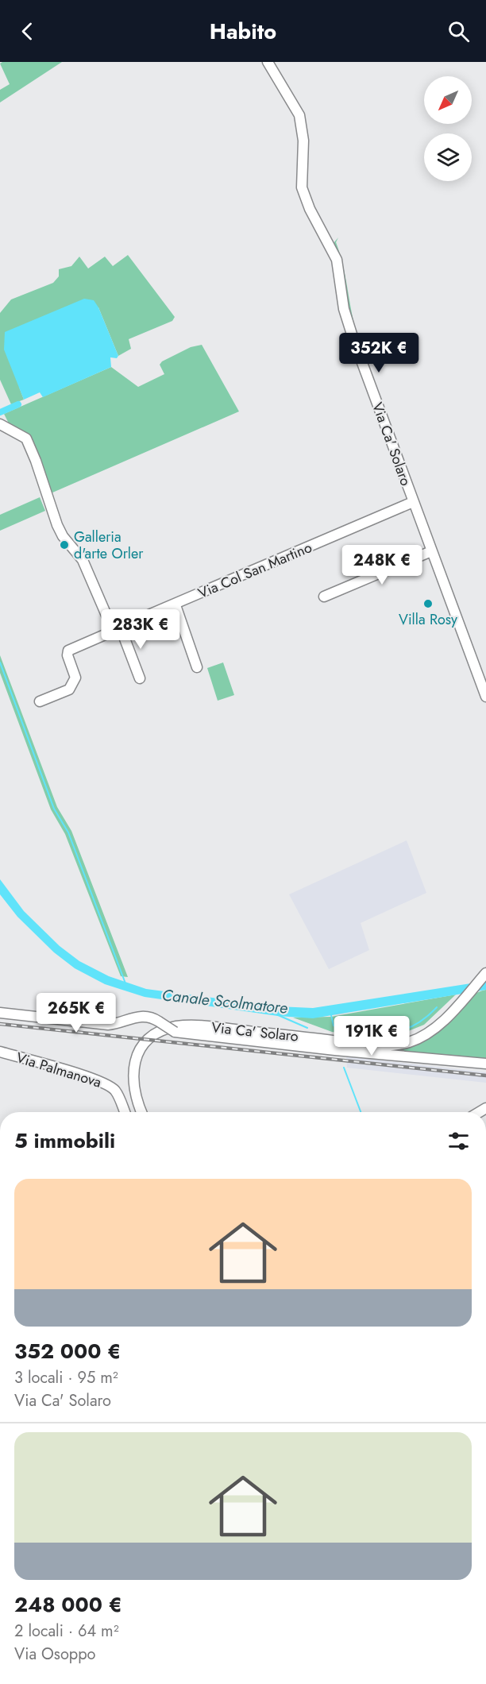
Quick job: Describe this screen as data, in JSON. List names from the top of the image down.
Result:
{
  "streets": {
    "street": ["Via Ca' Solaro", "Via Col San Martino", "Via Palmanova"]
  },
  "crossings": [
    ["Via Ca' Solaro", "Via Col San Martino"]
  ],
  "water": ["Canale Scolmatore"],
  "places": ["Galleria d'arte Orler", "Villa Rosy"],
  "north": "bottom left",
  "page": {
    "header": "Habito",
    "price": [
      "352K €",
      "248K €",
      "283K €",
      "265K €",
      "191K €"
    ],
    "heading": "5 immobili",
    "list": [
      {
        "name": "352 000 €",
        "note": "3 locali · 95 m² · Via Ca' Solaro"
      },
      {
        "name": "248 000 €",
        "note": "2 locali · 64 m² · Via Osoppo"
      }
    ]
  }
}
